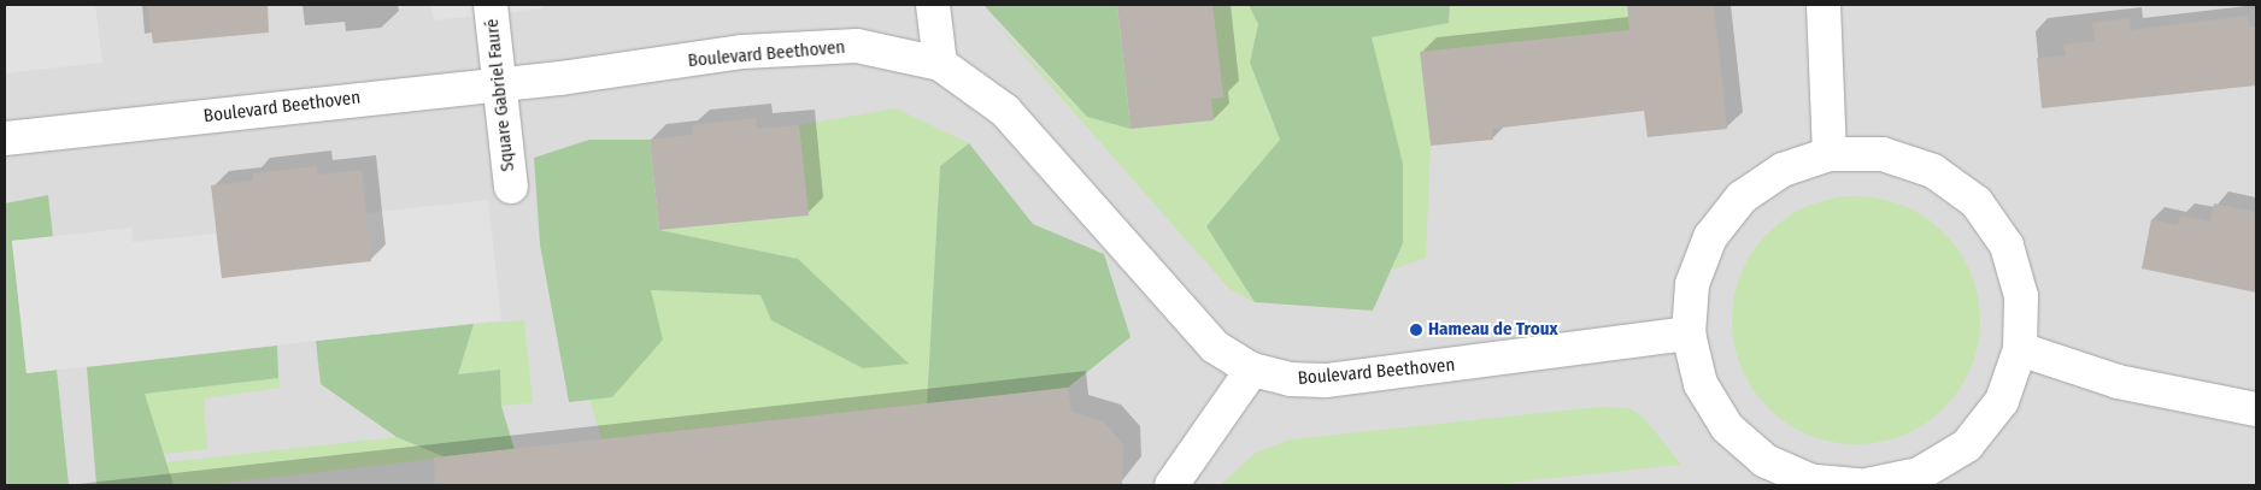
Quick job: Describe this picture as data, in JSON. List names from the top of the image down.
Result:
{
  "streets": {
    "street": ["Boulevard Beethoven", "Square Gabriel Fauré"]
  },
  "crossings": [
    ["Boulevard Beethoven", "Square Gabriel Fauré"]
  ],
  "places": ["Hameau de Troux"]
}
